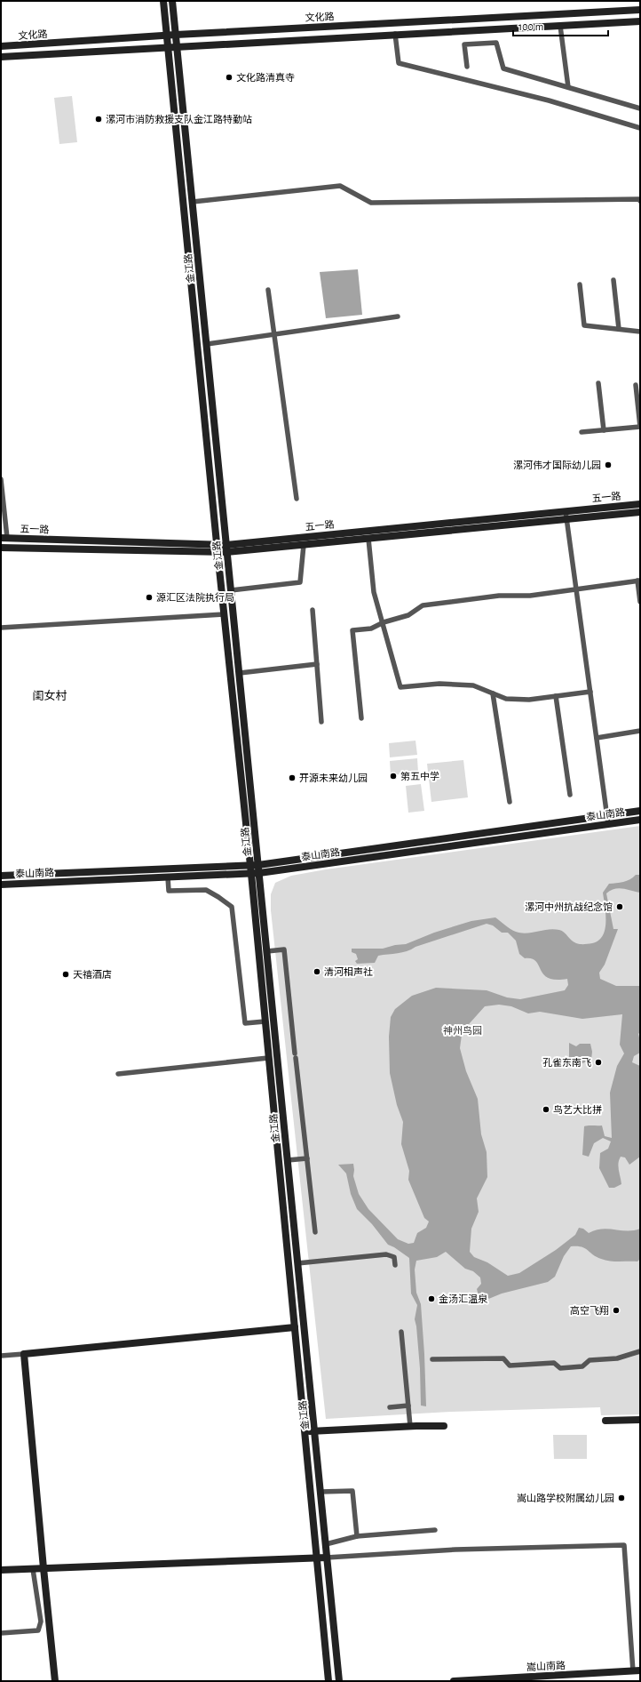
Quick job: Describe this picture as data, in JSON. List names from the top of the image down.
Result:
{
  "streets": {
    "street": [
      "文化路",
      "金江路",
      "五一路",
      "泰山南路",
      "嵩山南路"
    ]
  },
  "crossings": [
    ["文化路", "金江路"],
    ["金江路", "五一路"],
    ["金江路", "泰山南路"]
  ],
  "districts": ["闺女村"],
  "parks": ["神州鸟园"],
  "places": [
    "文化路清真寺",
    "漯河市消防救援支队金江路特勤站",
    "漯河伟才国际幼儿园",
    "源汇区法院执行局",
    "第五中学",
    "开源未来幼儿园",
    "漯河中州抗战纪念馆",
    "清河相声社",
    "天禧酒店",
    "孔雀东南飞",
    "鸟艺大比拼",
    "金汤汇温泉",
    "高空飞翔",
    "嵩山路学校附属幼儿园"
  ],
  "scale_bar": "100 m"
}
